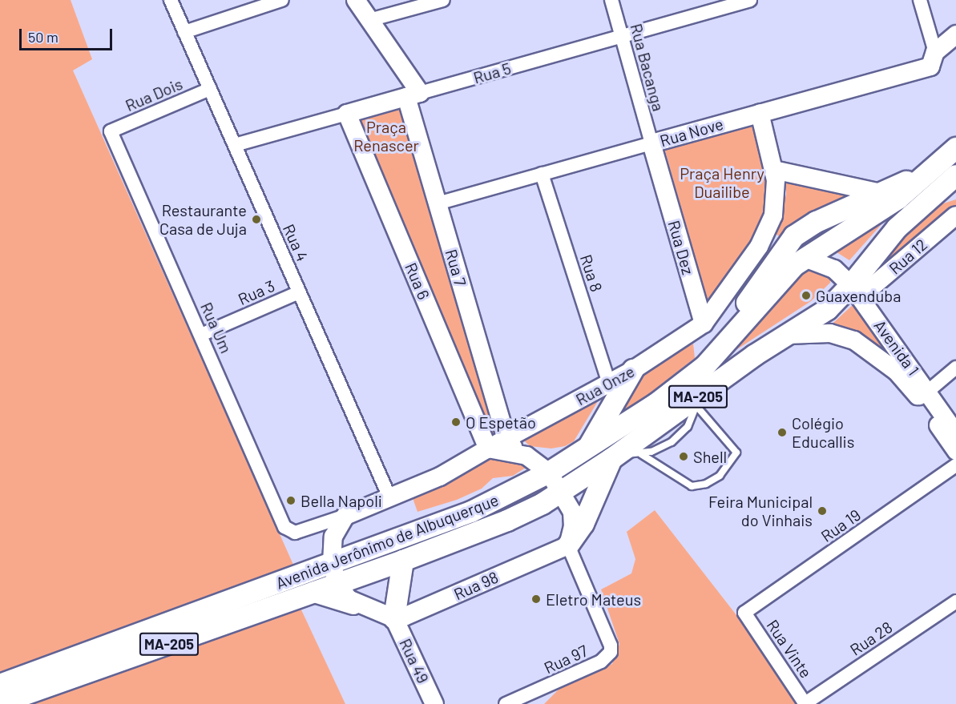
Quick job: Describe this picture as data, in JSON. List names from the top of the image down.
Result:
{
  "streets": {
    "main road": ["MA-205", "Avenida Jerônimo de Albuquerque"],
    "street": [
      "Rua Bacanga",
      "Rua 5",
      "Rua Dois",
      "Rua Nove",
      "Rua 4",
      "Rua Dez",
      "Rua 12",
      "Rua 7",
      "Rua 8",
      "Rua 6",
      "Rua 3",
      "Rua Um",
      "Avenida 1",
      "Rua Onze",
      "Rua 19",
      "Rua 98",
      "Rua 28",
      "Rua Vinte",
      "Rua 97",
      "Rua 49"
    ]
  },
  "crossings": [
    ["Rua Bacanga", "Rua 5"],
    ["Rua Bacanga", "Rua Nove"],
    ["Rua Bacanga", "Rua Dez"],
    ["Rua 5", "Rua 4"],
    ["Rua 5", "Rua 7"],
    ["Rua 5", "Rua 6"],
    ["Rua Dois", "Rua 4"],
    ["Rua Dois", "Rua Um"],
    ["Rua Nove", "Rua Dez"],
    ["Rua Nove", "Rua 7"],
    ["Rua Nove", "Rua 8"],
    ["Rua Nove", "Rua Onze"],
    ["Rua 4", "Rua 3"],
    ["Rua 4", "Rua Onze"],
    ["Rua Dez", "Rua Onze"],
    ["Rua 12", "Avenida 1"],
    ["Rua 12", "Avenida Jerônimo de Albuquerque"],
    ["Rua 7", "Rua Onze"],
    ["Rua 8", "Rua Onze"],
    ["Rua 6", "Rua Onze"],
    ["Rua 3", "Rua Um"],
    ["Rua Um", "Rua Onze"],
    ["Avenida 1", "Avenida Jerônimo de Albuquerque"],
    ["Rua 19", "Rua Vinte"],
    ["Rua 98", "Rua 97"],
    ["Rua 98", "Rua 49"],
    ["Rua 28", "Rua Vinte"]
  ],
  "parks": ["Praça Renascer", "Praça Henry Duailibe"],
  "places": [
    "Restaurante Casa de Juja",
    "Guaxenduba",
    "O Espetão",
    "Colégio Educallis",
    "Shell",
    "Bella Napoli",
    "Feira Municipal do Vinhais",
    "Eletro Mateus"
  ],
  "scale_bar": "50 m"
}
